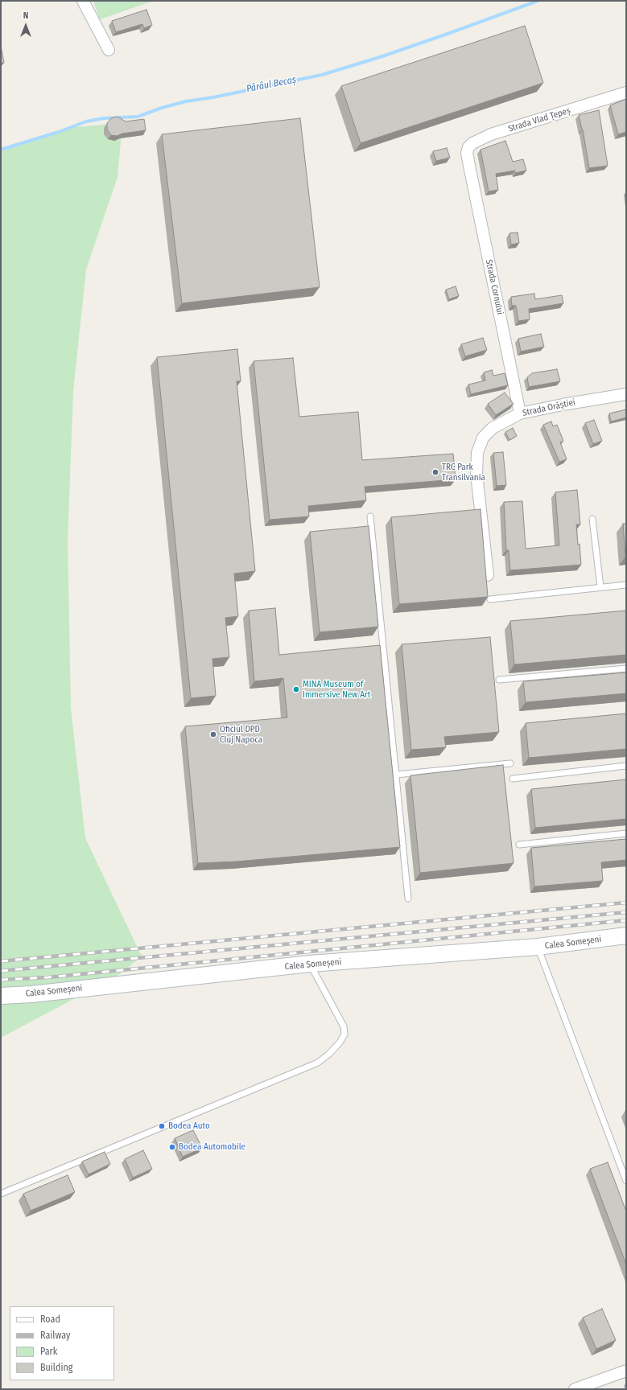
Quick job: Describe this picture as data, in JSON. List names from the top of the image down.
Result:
{
  "streets": {
    "main road": ["Calea Someșeni"],
    "street": ["Strada Vlad Țepeș", "Strada Cornului", "Strada Orăștiei"]
  },
  "crossings": [
    ["Strada Vlad Țepeș", "Strada Cornului"],
    ["Strada Cornului", "Strada Orăștiei"]
  ],
  "water": ["Pârâul Becaș"],
  "places": [
    "TRC Park Transilvania",
    "MINA Museum of Immersive New Art",
    "Oficiul DPD Cluj Napoca",
    "Bodea Auto",
    "Bodea Automobile"
  ],
  "legend": [
    "Road",
    "Railway",
    "Park",
    "Building"
  ],
  "north": "top"
}
